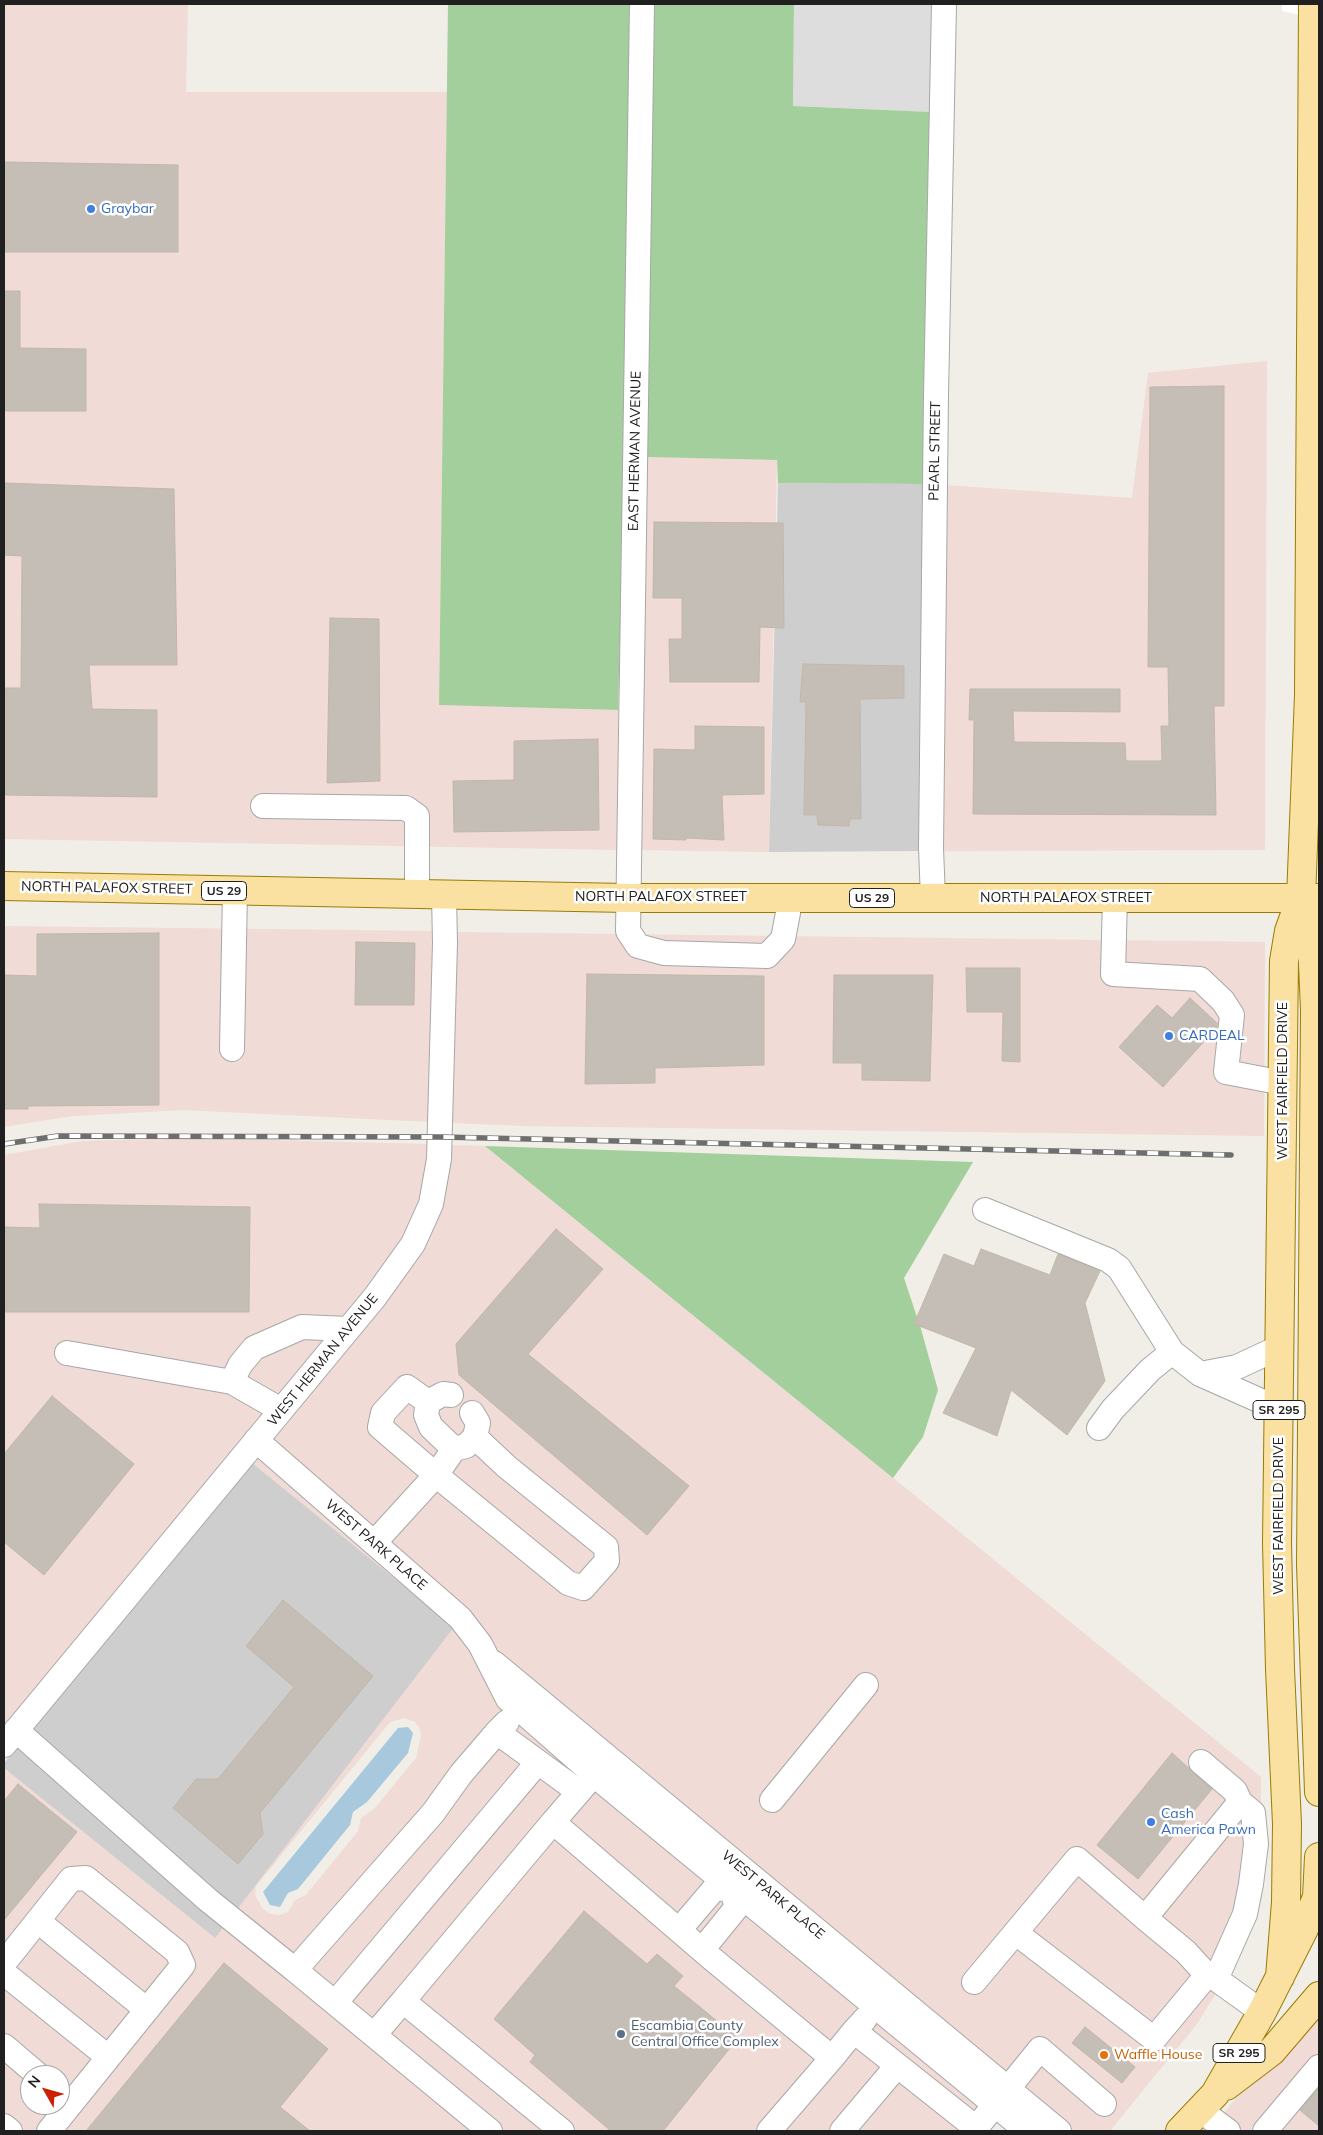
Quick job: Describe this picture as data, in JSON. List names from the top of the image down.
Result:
{
  "streets": {
    "main road": [
      "NORTH PALAFOX STREET",
      "US 29",
      "WEST FAIRFIELD DRIVE",
      "SR 295"
    ],
    "street": [
      "EAST HERMAN AVENUE",
      "PEARL STREET",
      "WEST HERMAN AVENUE",
      "WEST PARK PLACE"
    ]
  },
  "crossings": [
    ["EAST HERMAN AVENUE", "NORTH PALAFOX STREET"],
    ["PEARL STREET", "NORTH PALAFOX STREET"],
    ["NORTH PALAFOX STREET", "WEST FAIRFIELD DRIVE"],
    ["NORTH PALAFOX STREET", "WEST HERMAN AVENUE"],
    ["NORTH PALAFOX STREET", "SR 295"],
    ["WEST FAIRFIELD DRIVE", "SR 295"],
    ["WEST HERMAN AVENUE", "WEST PARK PLACE"]
  ],
  "places": [
    "Graybar",
    "CARDEAL",
    "Cash America Pawn",
    "Escambia County Central Office Complex",
    "Waffle House"
  ],
  "north": "top left"
}
